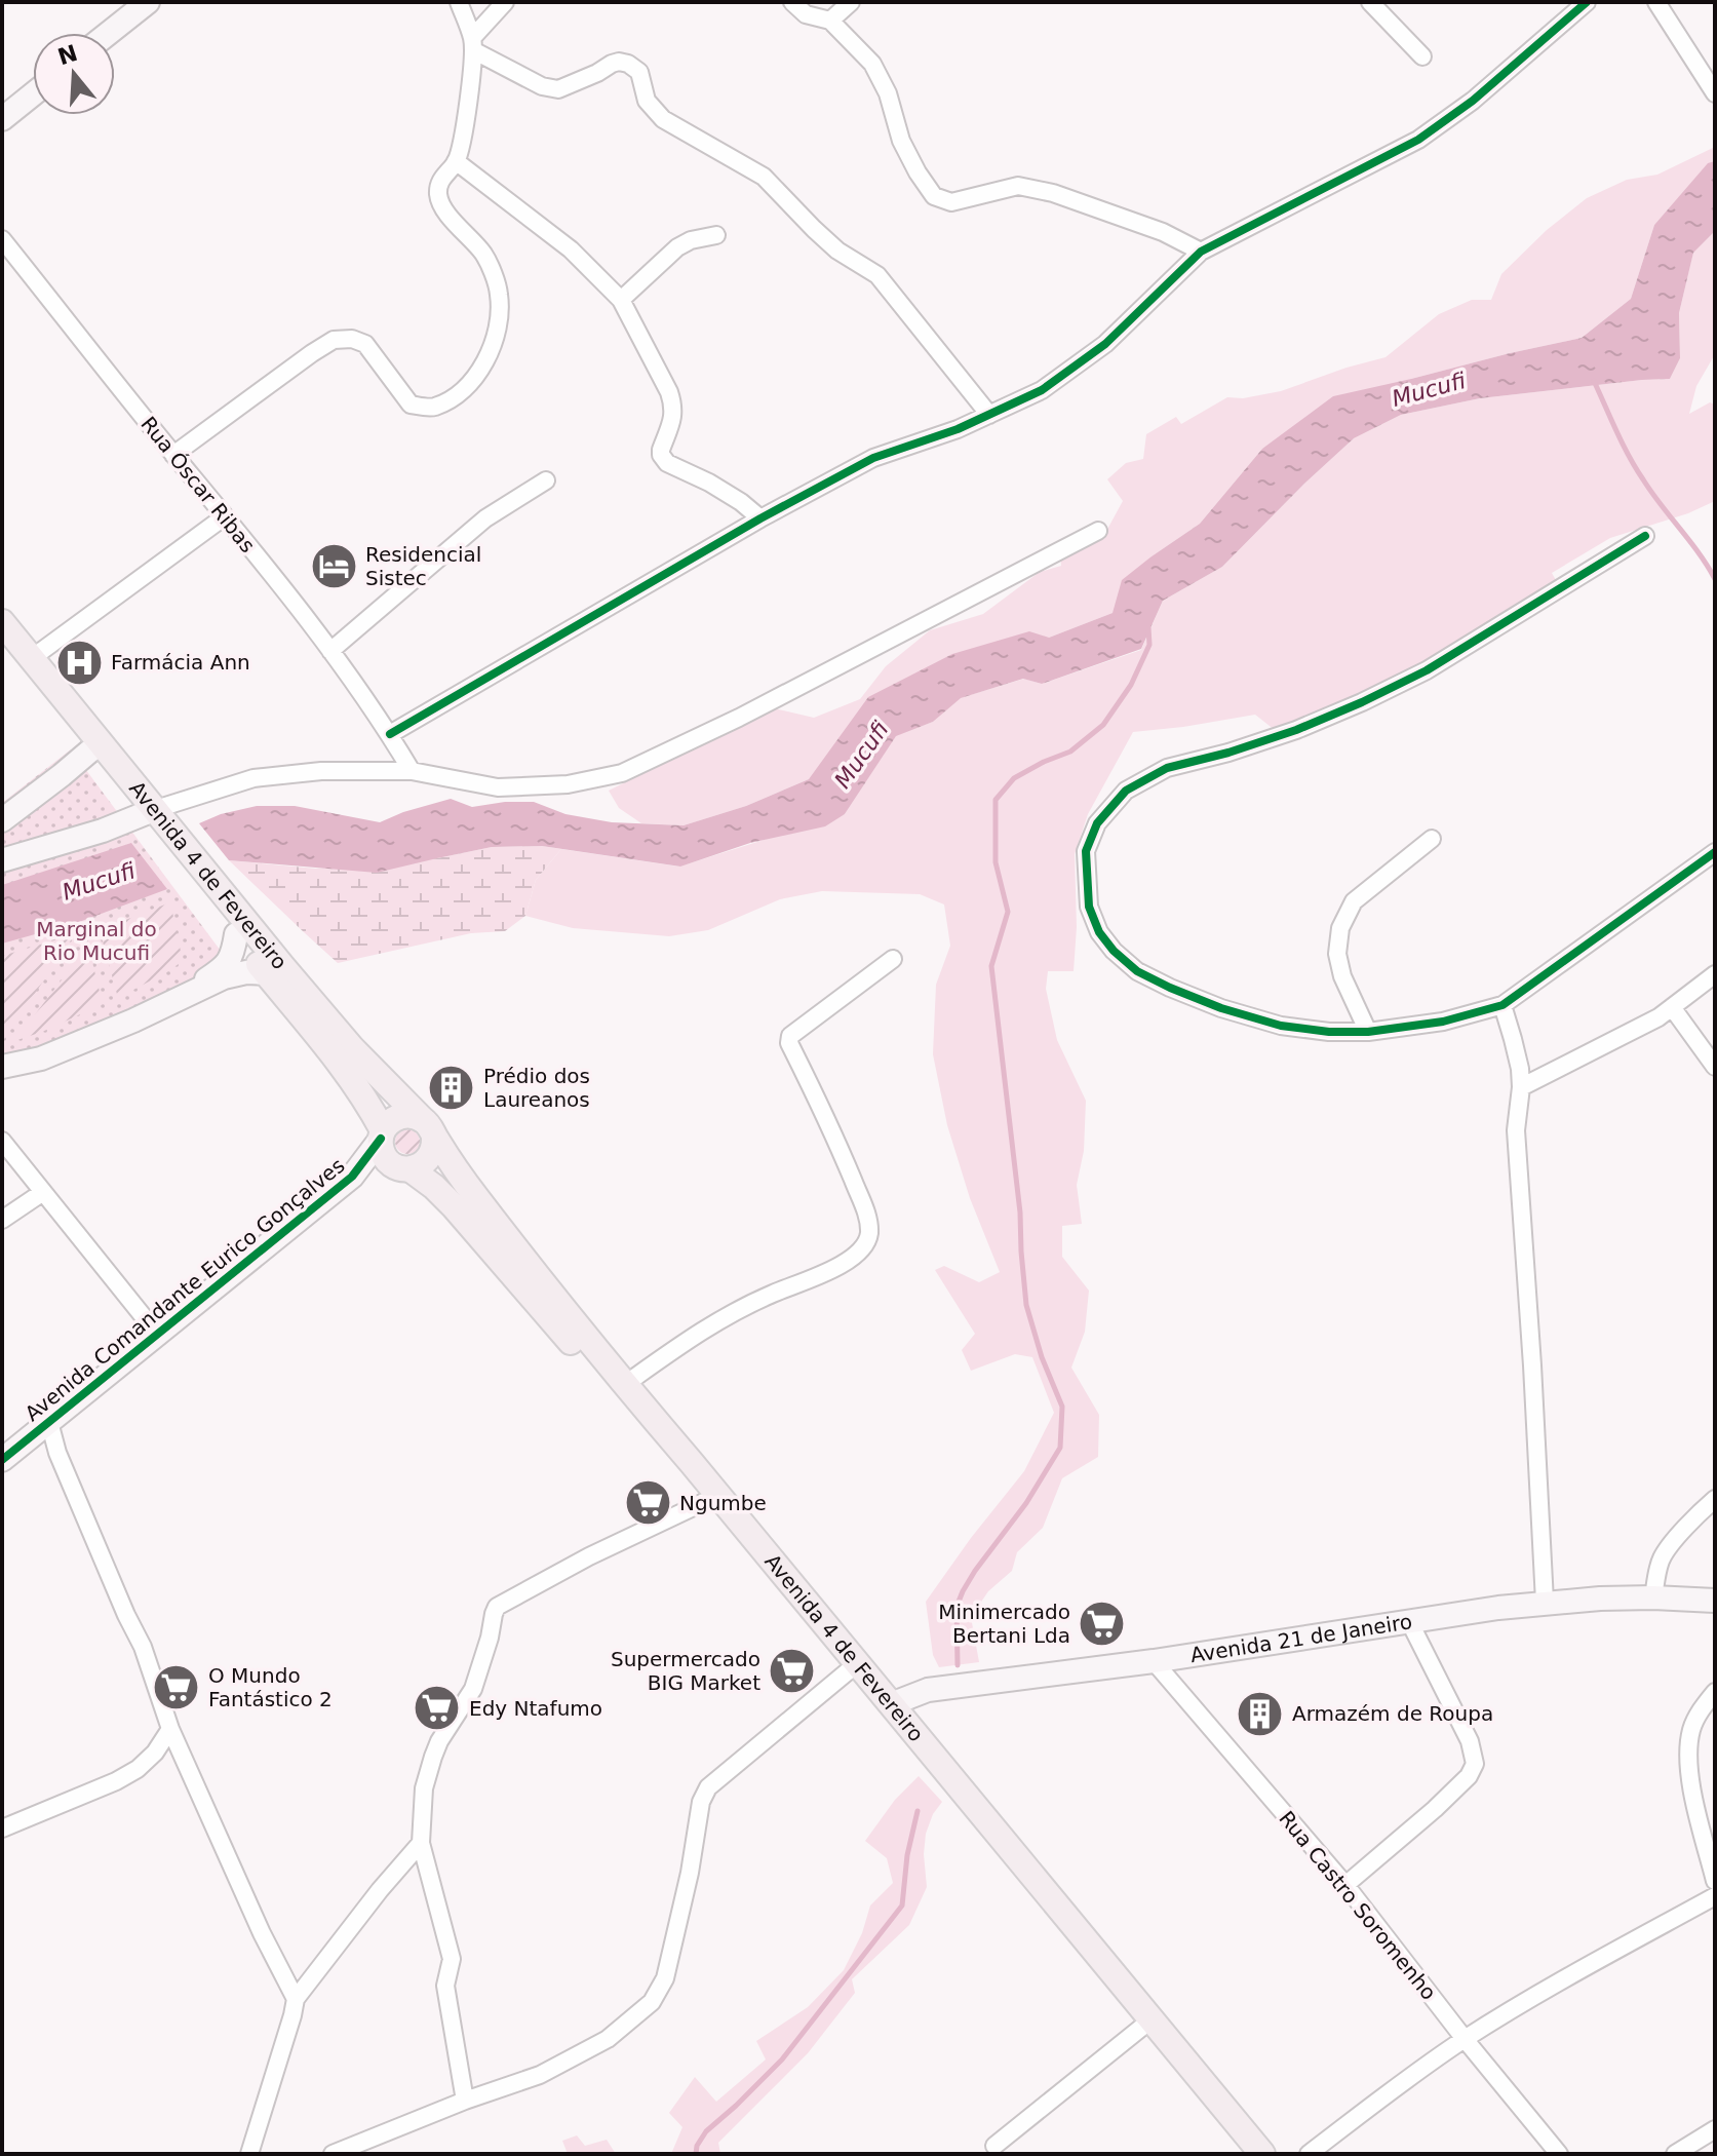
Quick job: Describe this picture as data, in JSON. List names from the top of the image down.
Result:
{
  "streets": {
    "main road": ["Avenida 4 de Fevereiro", "Avenida Comandante Eurico Gonçalves", "Avenida 21 de Janeiro"],
    "street": ["Rua Óscar Ribas", "Rua Castro Soromenho"]
  },
  "crossings": [
    ["Avenida 4 de Fevereiro", "Avenida Comandante Eurico Gonçalves"],
    ["Avenida 4 de Fevereiro", "Avenida 21 de Janeiro"],
    ["Avenida 21 de Janeiro", "Rua Castro Soromenho"]
  ],
  "water": ["Mucufi"],
  "parks": ["Marginal do Rio Mucufi"],
  "places": {
    "hotel": ["Residencial Sistec"],
    "hospital": ["Farmácia Ann"],
    "building": ["Prédio dos Laureanos", "Armazém de Roupa"],
    "supermarket": [
      "Ngumbe",
      "Minimercado Bertani Lda",
      "Supermercado BIG Market",
      "O Mundo Fantástico 2",
      "Edy Ntafumo"
    ]
  },
  "north": "top"
}
